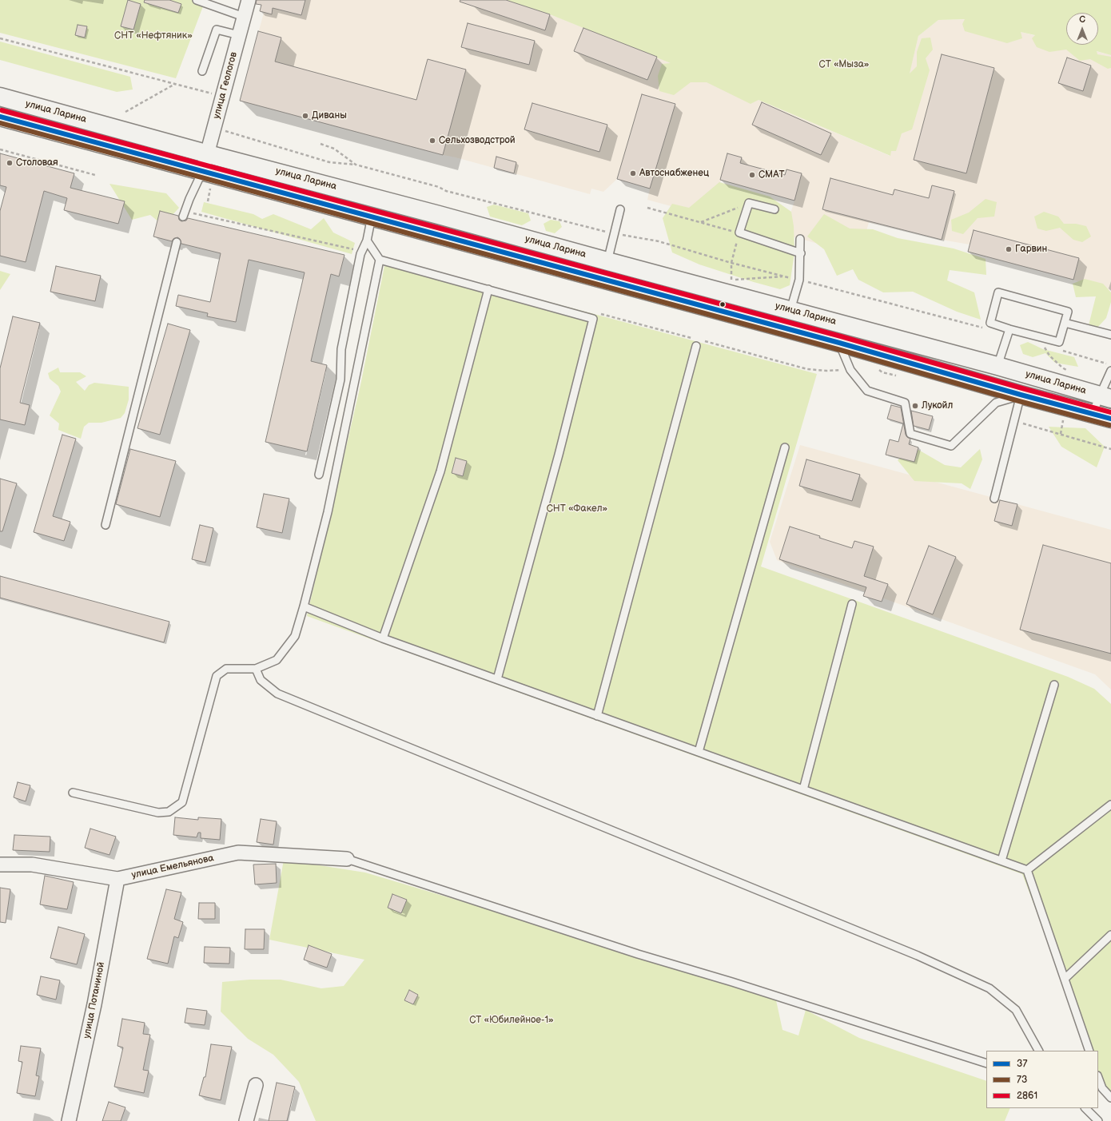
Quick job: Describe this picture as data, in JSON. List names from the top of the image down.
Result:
{
  "streets": {
    "main road": ["улица Ларина"],
    "street": ["улица Геологов", "улица Емельянова", "улица Потаниной"]
  },
  "crossings": [
    ["улица Геологов", "улица Ларина"],
    ["улица Емельянова", "улица Потаниной"]
  ],
  "parks": [
    "СНТ «Нефтяник»",
    "СТ «Мыза»",
    "СНТ «Факел»",
    "СТ «Юбилейное-1»"
  ],
  "places": [
    "Диваны",
    "Сельхозводстрой",
    "Столовая",
    "Автоснабженец",
    "СМАТ",
    "Гарвин",
    "Лукойл"
  ],
  "lines": ["transit line 2861", "transit line 37", "transit line 73"],
  "legend": ["37", "73", "2861"],
  "north": "top"
}
